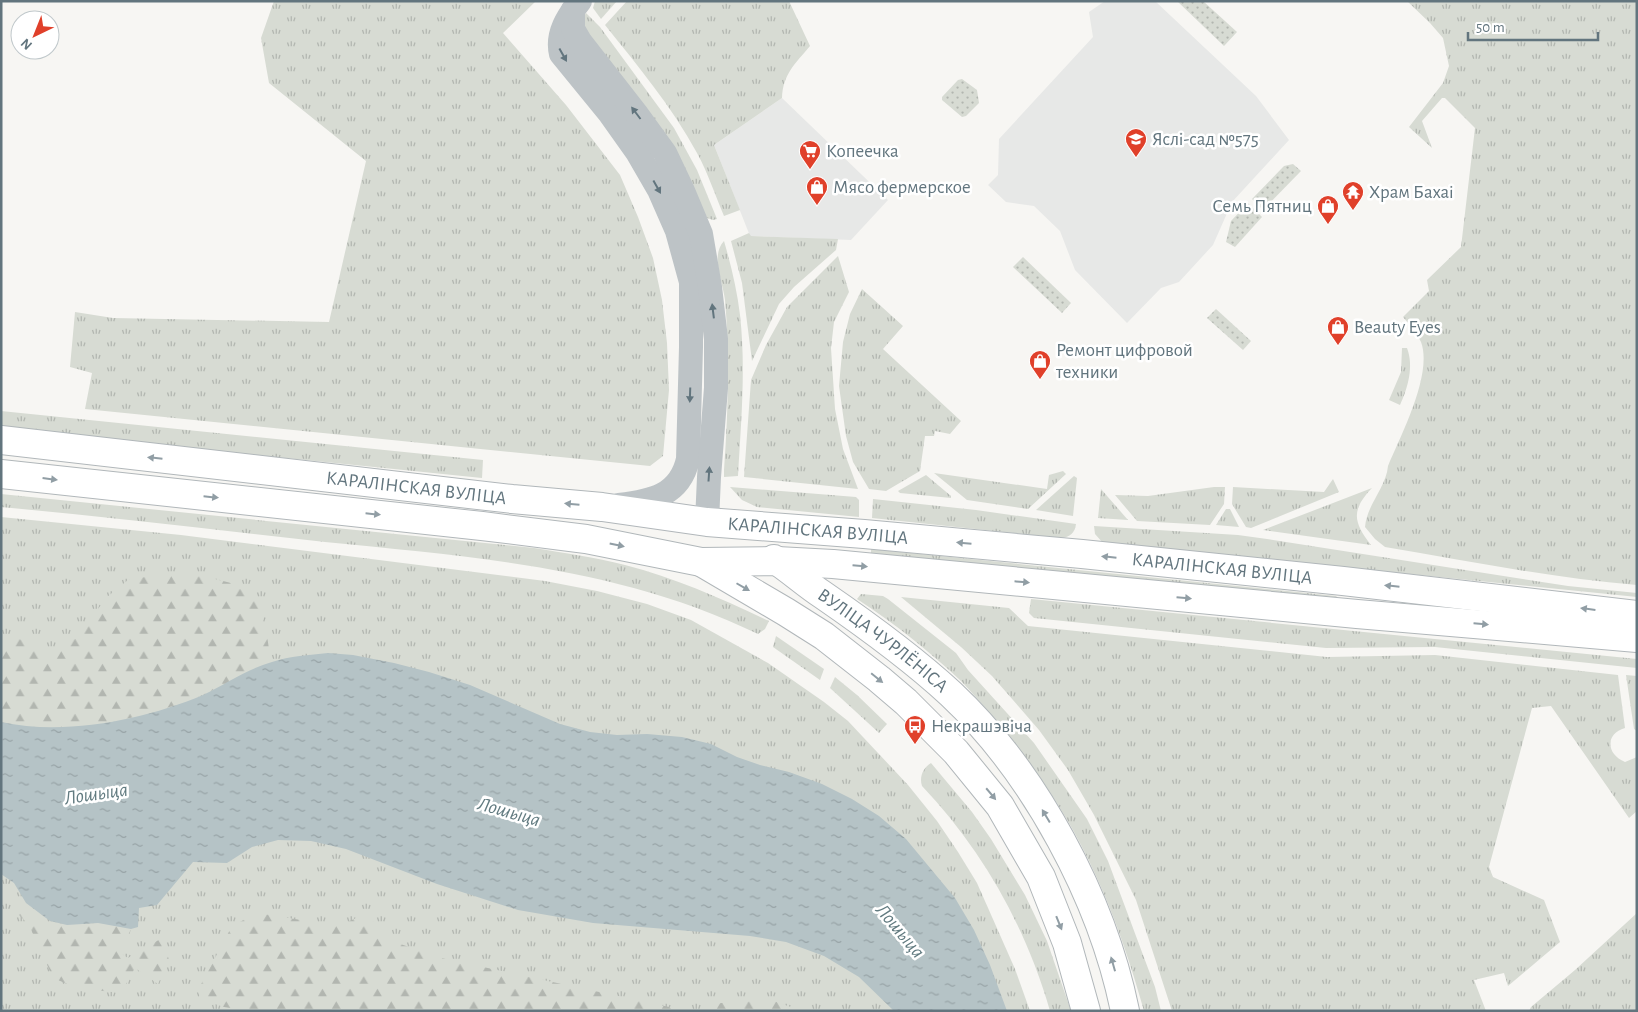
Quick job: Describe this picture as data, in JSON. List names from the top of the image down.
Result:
{
  "streets": {
    "main road": ["КАРАЛІНСКАЯ ВУЛІЦА", "ВУЛІЦА ЧУРЛЁНІСА"]
  },
  "crossings": [
    ["КАРАЛІНСКАЯ ВУЛІЦА", "ВУЛІЦА ЧУРЛЁНІСА"]
  ],
  "water": ["Лошыца"],
  "places": {
    "school or university": ["Яслі-сад №575"],
    "supermarket": ["Копеечка"],
    "shop": [
      "Мясо фермерское",
      "Семь Пятниц",
      "Beauty Eyes",
      "Ремонт цифровой техники"
    ],
    "temple": ["Храм Бахаі"],
    "bus stop": ["Некрашэвіча"]
  },
  "scale_bar": "50 m",
  "north": "bottom left"
}
